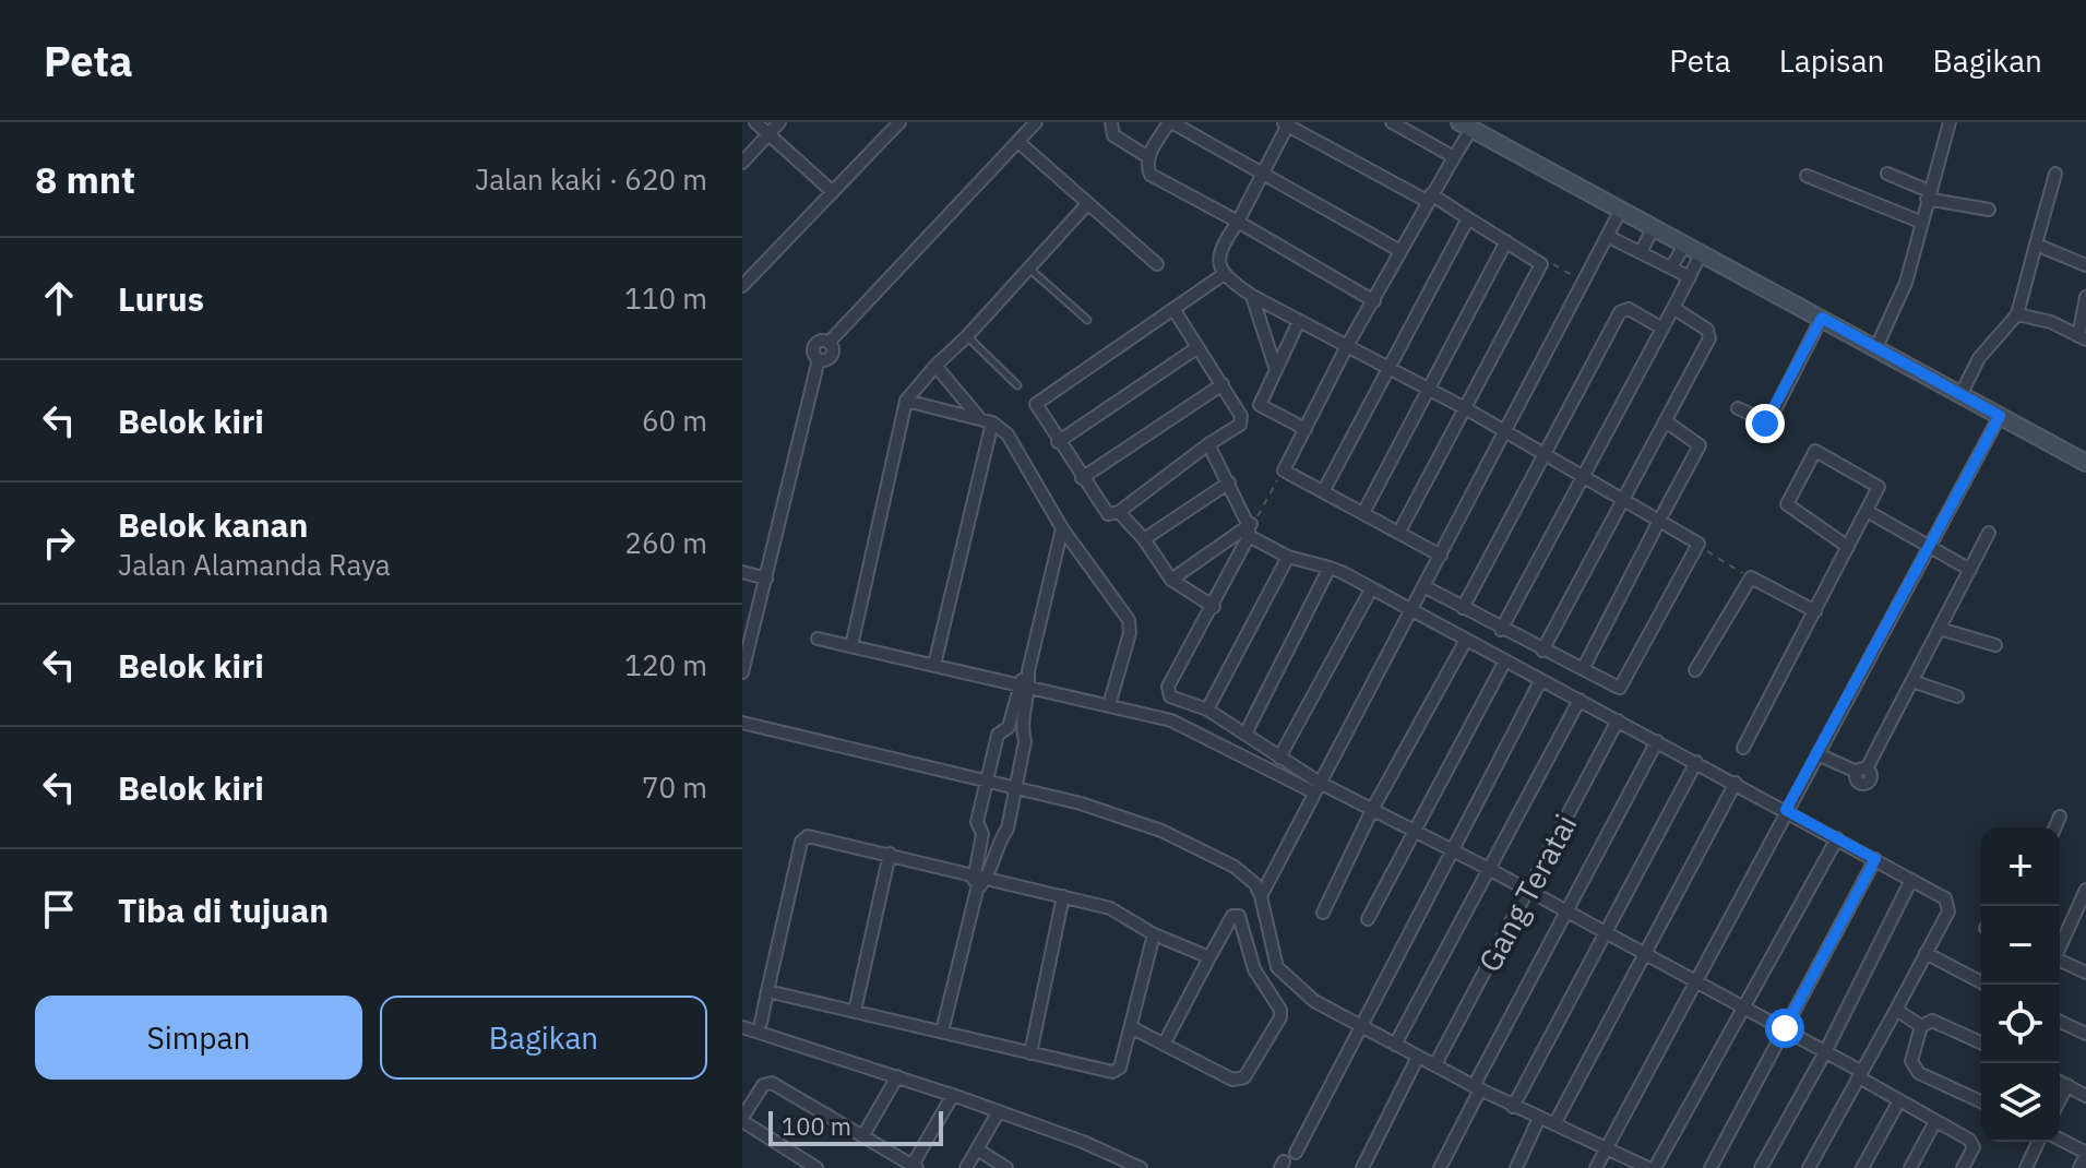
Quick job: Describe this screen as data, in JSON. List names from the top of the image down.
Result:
{
  "streets": {
    "street": ["Gang Teratai"]
  },
  "scale_bar": "100 m",
  "page": {
    "header": "Peta",
    "nav": ["Peta", "Lapisan", "Bagikan"],
    "heading": ["8 mnt", "Jalan kaki · 620 m"],
    "list": [
      ["Lurus", "110 m"],
      ["Belok kiri", "60 m"],
      ["Belok kanan", "Jalan Alamanda Raya", "260 m"],
      ["Belok kiri", "120 m"],
      ["Belok kiri", "70 m"],
      "Tiba di tujuan"
    ],
    "map_buttons": ["+", "−"],
    "buttons": ["Simpan", "Bagikan"],
    "scale": "100 m"
  }
}
